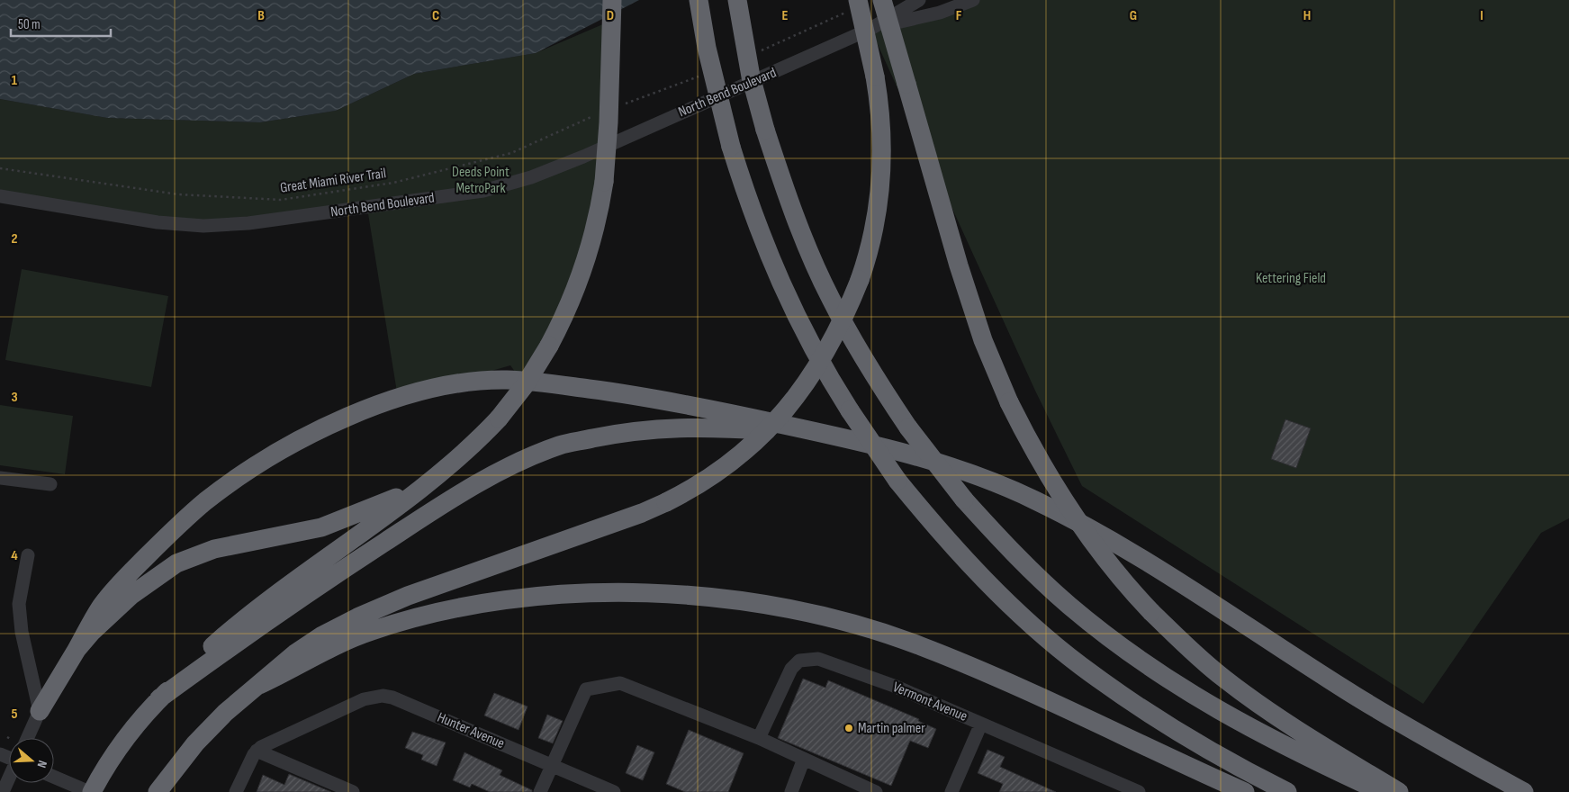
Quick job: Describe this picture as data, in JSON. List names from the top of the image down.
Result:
{
  "streets": {
    "street": ["North Bend Boulevard", "Vermont Avenue", "Hunter Avenue"],
    "path": ["Great Miami River Trail"]
  },
  "parks": ["Deeds Point MetroPark", "Kettering Field"],
  "places": ["Martin palmer"],
  "scale_bar": "50 m",
  "north": "right",
  "grid": {
    "columns": [
      "B",
      "C",
      "D",
      "E",
      "F",
      "G",
      "H",
      "I"
    ],
    "rows": [
      "1",
      "2",
      "3",
      "4",
      "5"
    ]
  }
}
